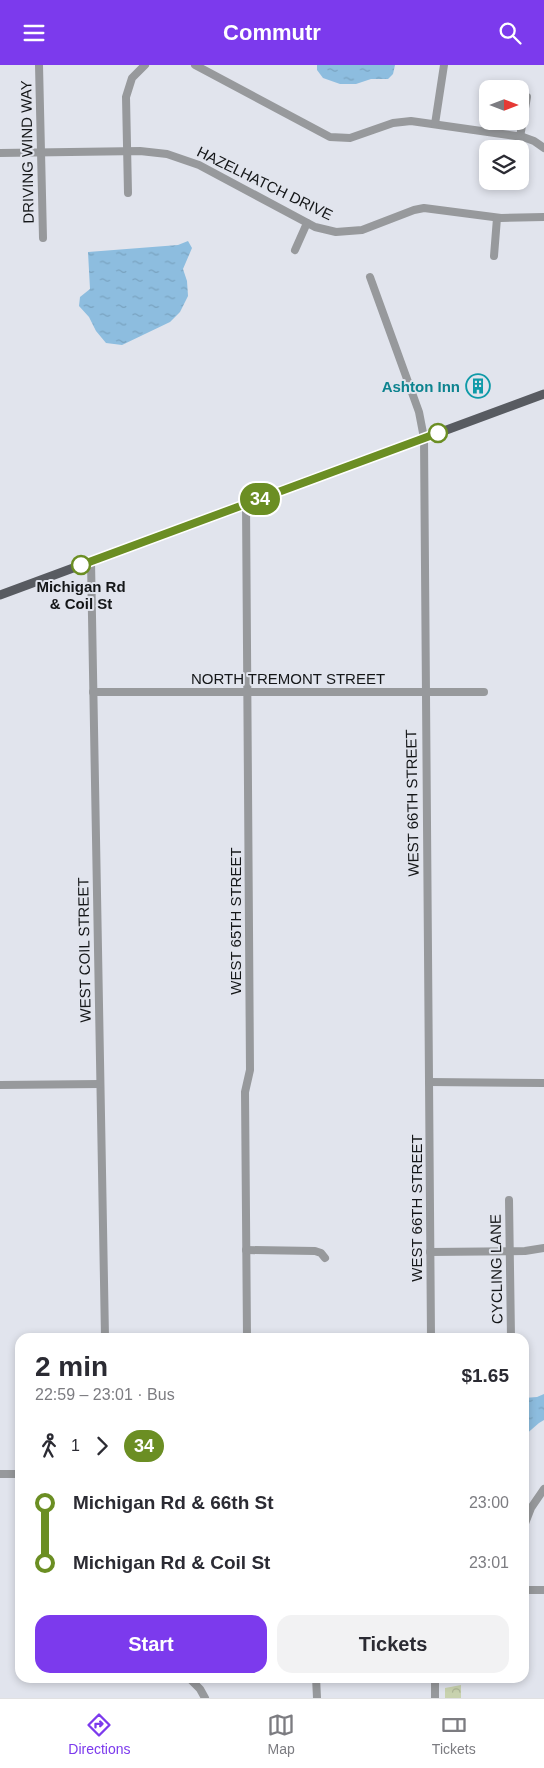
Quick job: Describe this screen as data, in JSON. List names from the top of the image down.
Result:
{
  "streets": {
    "street": [
      "DRIVING WIND WAY",
      "HAZELHATCH DRIVE",
      "NORTH TREMONT STREET",
      "WEST 66TH STREET",
      "WEST 65TH STREET",
      "WEST COIL STREET",
      "CYCLING LANE"
    ]
  },
  "crossings": [
    ["DRIVING WIND WAY", "HAZELHATCH DRIVE"],
    ["NORTH TREMONT STREET", "WEST 66TH STREET"],
    ["NORTH TREMONT STREET", "WEST 65TH STREET"],
    ["NORTH TREMONT STREET", "WEST COIL STREET"]
  ],
  "places": {
    "building": ["Ashton Inn"],
    "other": ["Michigan Rd & Coil St"]
  },
  "lines": ["bus line 34"],
  "north": "right",
  "page": {
    "header": "Commutr",
    "on_map": "34",
    "heading": ["2 min", "22:59 – 23:01 · Bus", "$1.65"],
    "legs": ["1", "34"],
    "list": [
      {
        "name": "Michigan Rd & 66th St",
        "value": "23:00"
      },
      {
        "name": "Michigan Rd & Coil St",
        "value": "23:01"
      }
    ],
    "buttons": ["Start", "Tickets"],
    "tabs": ["Directions", "Map", "Tickets"]
  }
}
